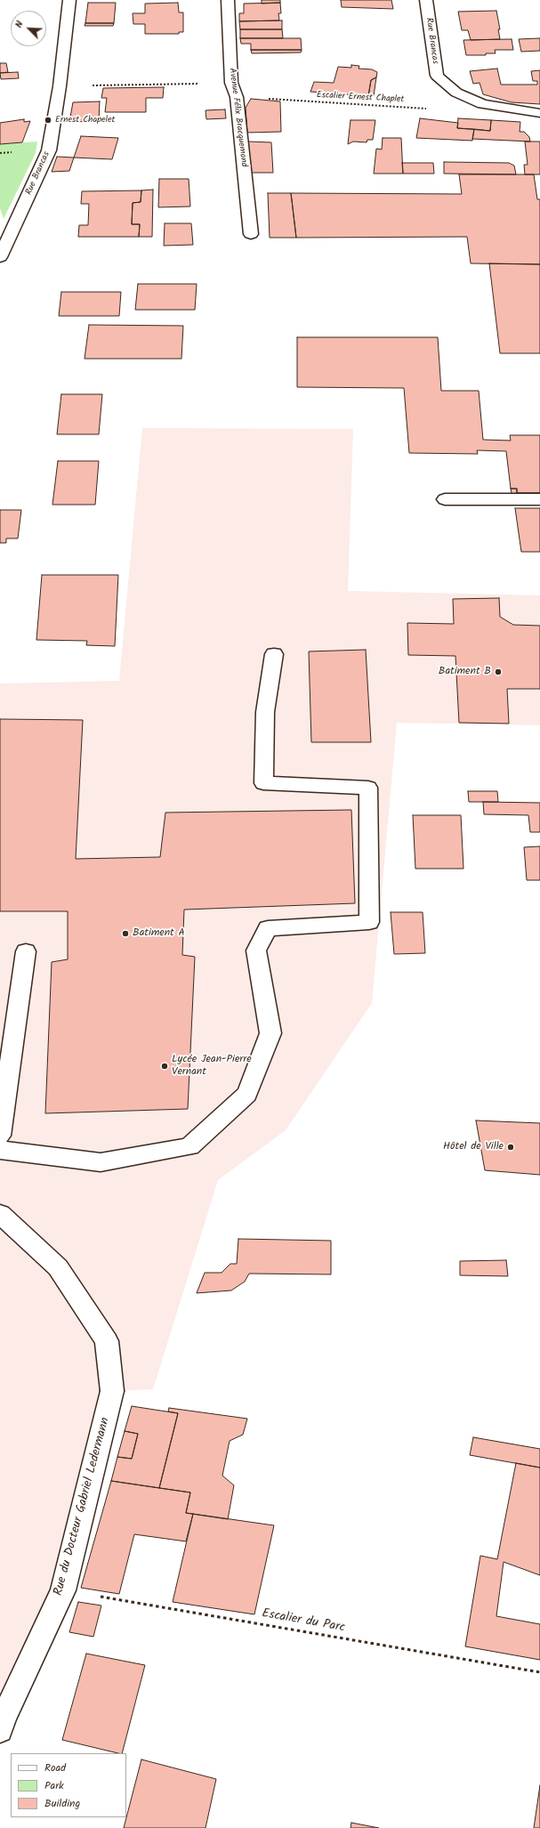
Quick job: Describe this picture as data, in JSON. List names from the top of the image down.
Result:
{
  "streets": {
    "street": ["Rue Brancas", "Avenue Félix Bracquemond", "Rue du Docteur Gabriel Ledermann"],
    "path": ["Escalier Ernest Chaplet", "Escalier du Parc"]
  },
  "crossings": [
    ["Rue Brancas", "Escalier Ernest Chaplet"],
    ["Escalier Ernest Chaplet", "Avenue Félix Bracquemond"],
    ["Rue du Docteur Gabriel Ledermann", "Escalier du Parc"]
  ],
  "places": [
    "Ernest Chapelet",
    "Batiment B",
    "Batiment A",
    "Lycée Jean-Pierre Vernant",
    "Hôtel de Ville"
  ],
  "legend": ["Road", "Park", "Building"],
  "north": "top left"
}
